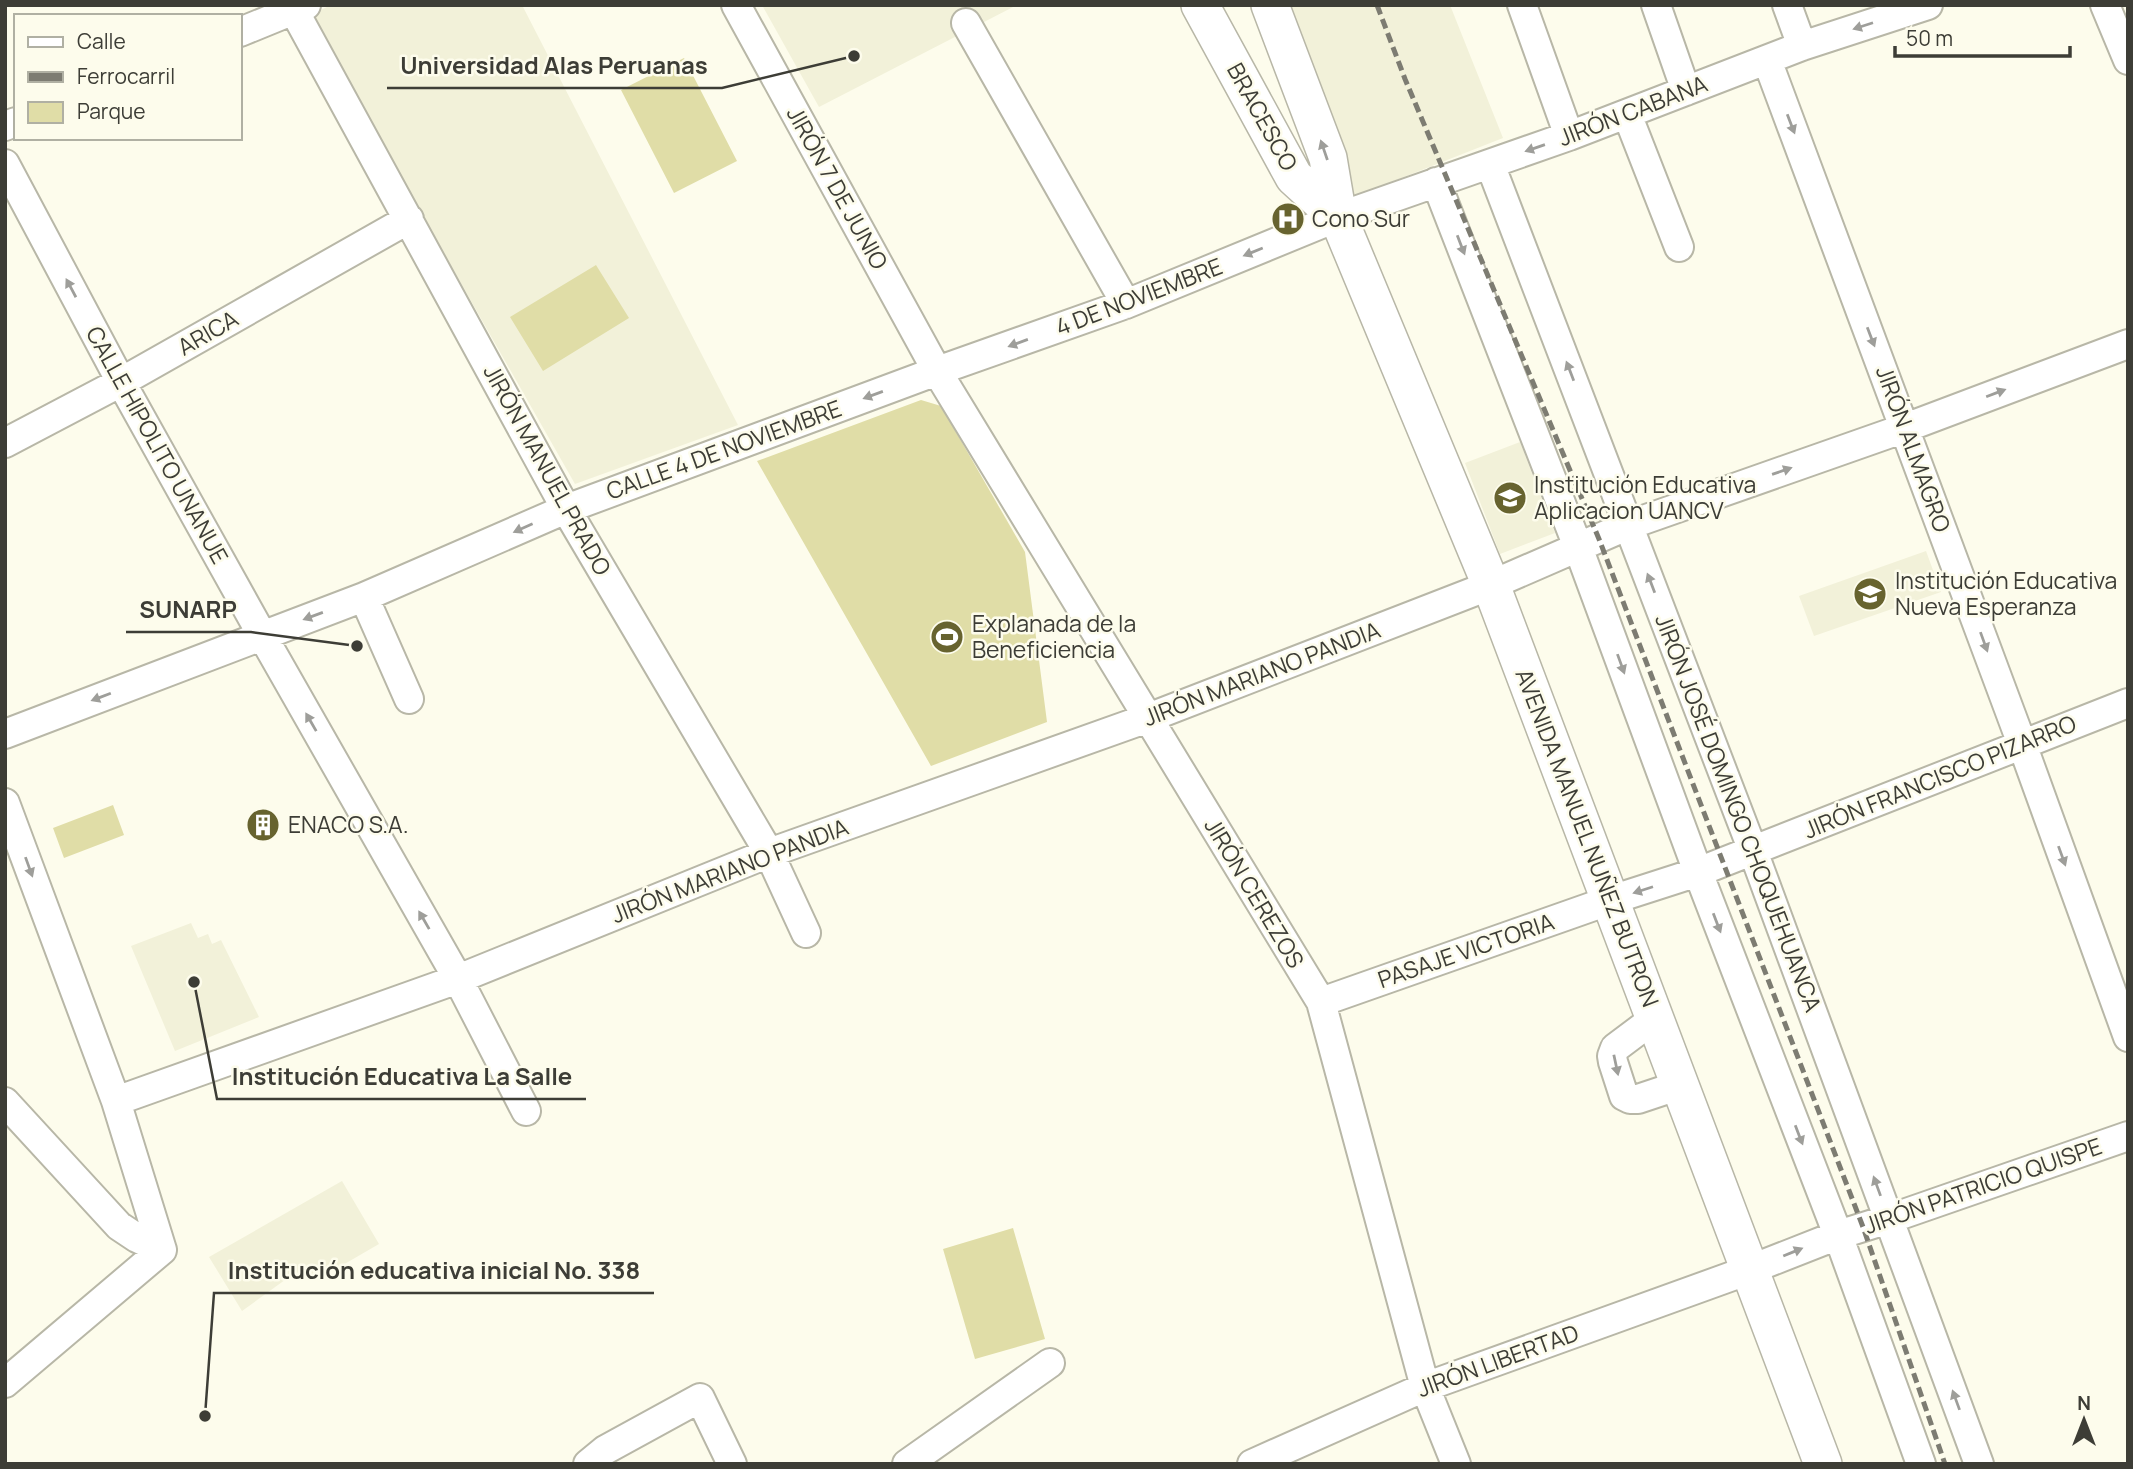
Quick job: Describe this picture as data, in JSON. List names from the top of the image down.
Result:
{
  "streets": {
    "main road": ["BRACESCO", "AVENIDA MANUEL NUÑEZ BUTRON"],
    "street": [
      "JIRÓN CABANA",
      "JIRÓN 7 DE JUNIO",
      "4 DE NOVIEMBRE",
      "ARICA",
      "CALLE HIPOLITO UNANUE",
      "JIRÓN ALMAGRO",
      "CALLE 4 DE NOVIEMBRE",
      "JIRÓN MANUEL PRADO",
      "JIRÓN MARIANO PANDIA",
      "JIRÓN FRANCISCO PIZARRO",
      "JIRÓN JOSÉ DOMINGO CHOQUEHUANCA",
      "JIRÓN CEREZOS",
      "PASAJE VICTORIA",
      "JIRÓN PATRICIO QUISPE",
      "JIRÓN LIBERTAD"
    ]
  },
  "crossings": [
    ["JIRÓN CABANA", "BRACESCO"],
    ["JIRÓN CABANA", "4 DE NOVIEMBRE"],
    ["JIRÓN CABANA", "JIRÓN ALMAGRO"],
    ["JIRÓN CABANA", "JIRÓN JOSÉ DOMINGO CHOQUEHUANCA"],
    ["JIRÓN CABANA", "AVENIDA MANUEL NUÑEZ BUTRON"],
    ["BRACESCO", "4 DE NOVIEMBRE"],
    ["BRACESCO", "AVENIDA MANUEL NUÑEZ BUTRON"],
    ["JIRÓN 7 DE JUNIO", "4 DE NOVIEMBRE"],
    ["JIRÓN 7 DE JUNIO", "CALLE 4 DE NOVIEMBRE"],
    ["JIRÓN 7 DE JUNIO", "JIRÓN CEREZOS"],
    ["4 DE NOVIEMBRE", "CALLE 4 DE NOVIEMBRE"],
    ["4 DE NOVIEMBRE", "AVENIDA MANUEL NUÑEZ BUTRON"],
    ["4 DE NOVIEMBRE", "JIRÓN CEREZOS"],
    ["ARICA", "CALLE HIPOLITO UNANUE"],
    ["ARICA", "JIRÓN MANUEL PRADO"],
    ["CALLE HIPOLITO UNANUE", "CALLE 4 DE NOVIEMBRE"],
    ["CALLE HIPOLITO UNANUE", "JIRÓN MARIANO PANDIA"],
    ["JIRÓN ALMAGRO", "JIRÓN MARIANO PANDIA"],
    ["JIRÓN ALMAGRO", "JIRÓN FRANCISCO PIZARRO"],
    ["CALLE 4 DE NOVIEMBRE", "JIRÓN MANUEL PRADO"],
    ["CALLE 4 DE NOVIEMBRE", "JIRÓN CEREZOS"],
    ["JIRÓN MANUEL PRADO", "JIRÓN MARIANO PANDIA"],
    ["JIRÓN MARIANO PANDIA", "JIRÓN JOSÉ DOMINGO CHOQUEHUANCA"],
    ["JIRÓN MARIANO PANDIA", "AVENIDA MANUEL NUÑEZ BUTRON"],
    ["JIRÓN MARIANO PANDIA", "JIRÓN CEREZOS"],
    ["JIRÓN FRANCISCO PIZARRO", "JIRÓN JOSÉ DOMINGO CHOQUEHUANCA"],
    ["JIRÓN FRANCISCO PIZARRO", "PASAJE VICTORIA"],
    ["JIRÓN JOSÉ DOMINGO CHOQUEHUANCA", "JIRÓN PATRICIO QUISPE"],
    ["AVENIDA MANUEL NUÑEZ BUTRON", "PASAJE VICTORIA"],
    ["AVENIDA MANUEL NUÑEZ BUTRON", "JIRÓN PATRICIO QUISPE"],
    ["AVENIDA MANUEL NUÑEZ BUTRON", "JIRÓN LIBERTAD"],
    ["JIRÓN CEREZOS", "PASAJE VICTORIA"],
    ["JIRÓN CEREZOS", "JIRÓN LIBERTAD"],
    ["JIRÓN PATRICIO QUISPE", "JIRÓN LIBERTAD"]
  ],
  "one_way": [
    "4 DE NOVIEMBRE",
    "CALLE HIPOLITO UNANUE",
    "JIRÓN ALMAGRO",
    "CALLE 4 DE NOVIEMBRE"
  ],
  "places": {
    "other": [
      "Universidad Alas Peruanas",
      "SUNARP",
      "Institución Educativa La Salle",
      "Institución educativa inicial No. 338"
    ],
    "hospital": ["Cono Sur"],
    "school or university": ["Institución Educativa Aplicacion UANCV", "Institución Educativa Nueva Esperanza"],
    "sports": ["Explanada de la Beneficiencia"],
    "building": ["ENACO S.A."]
  },
  "legend": ["Calle", "Ferrocarril", "Parque"],
  "scale_bar": "50 m",
  "north": "top"
}
